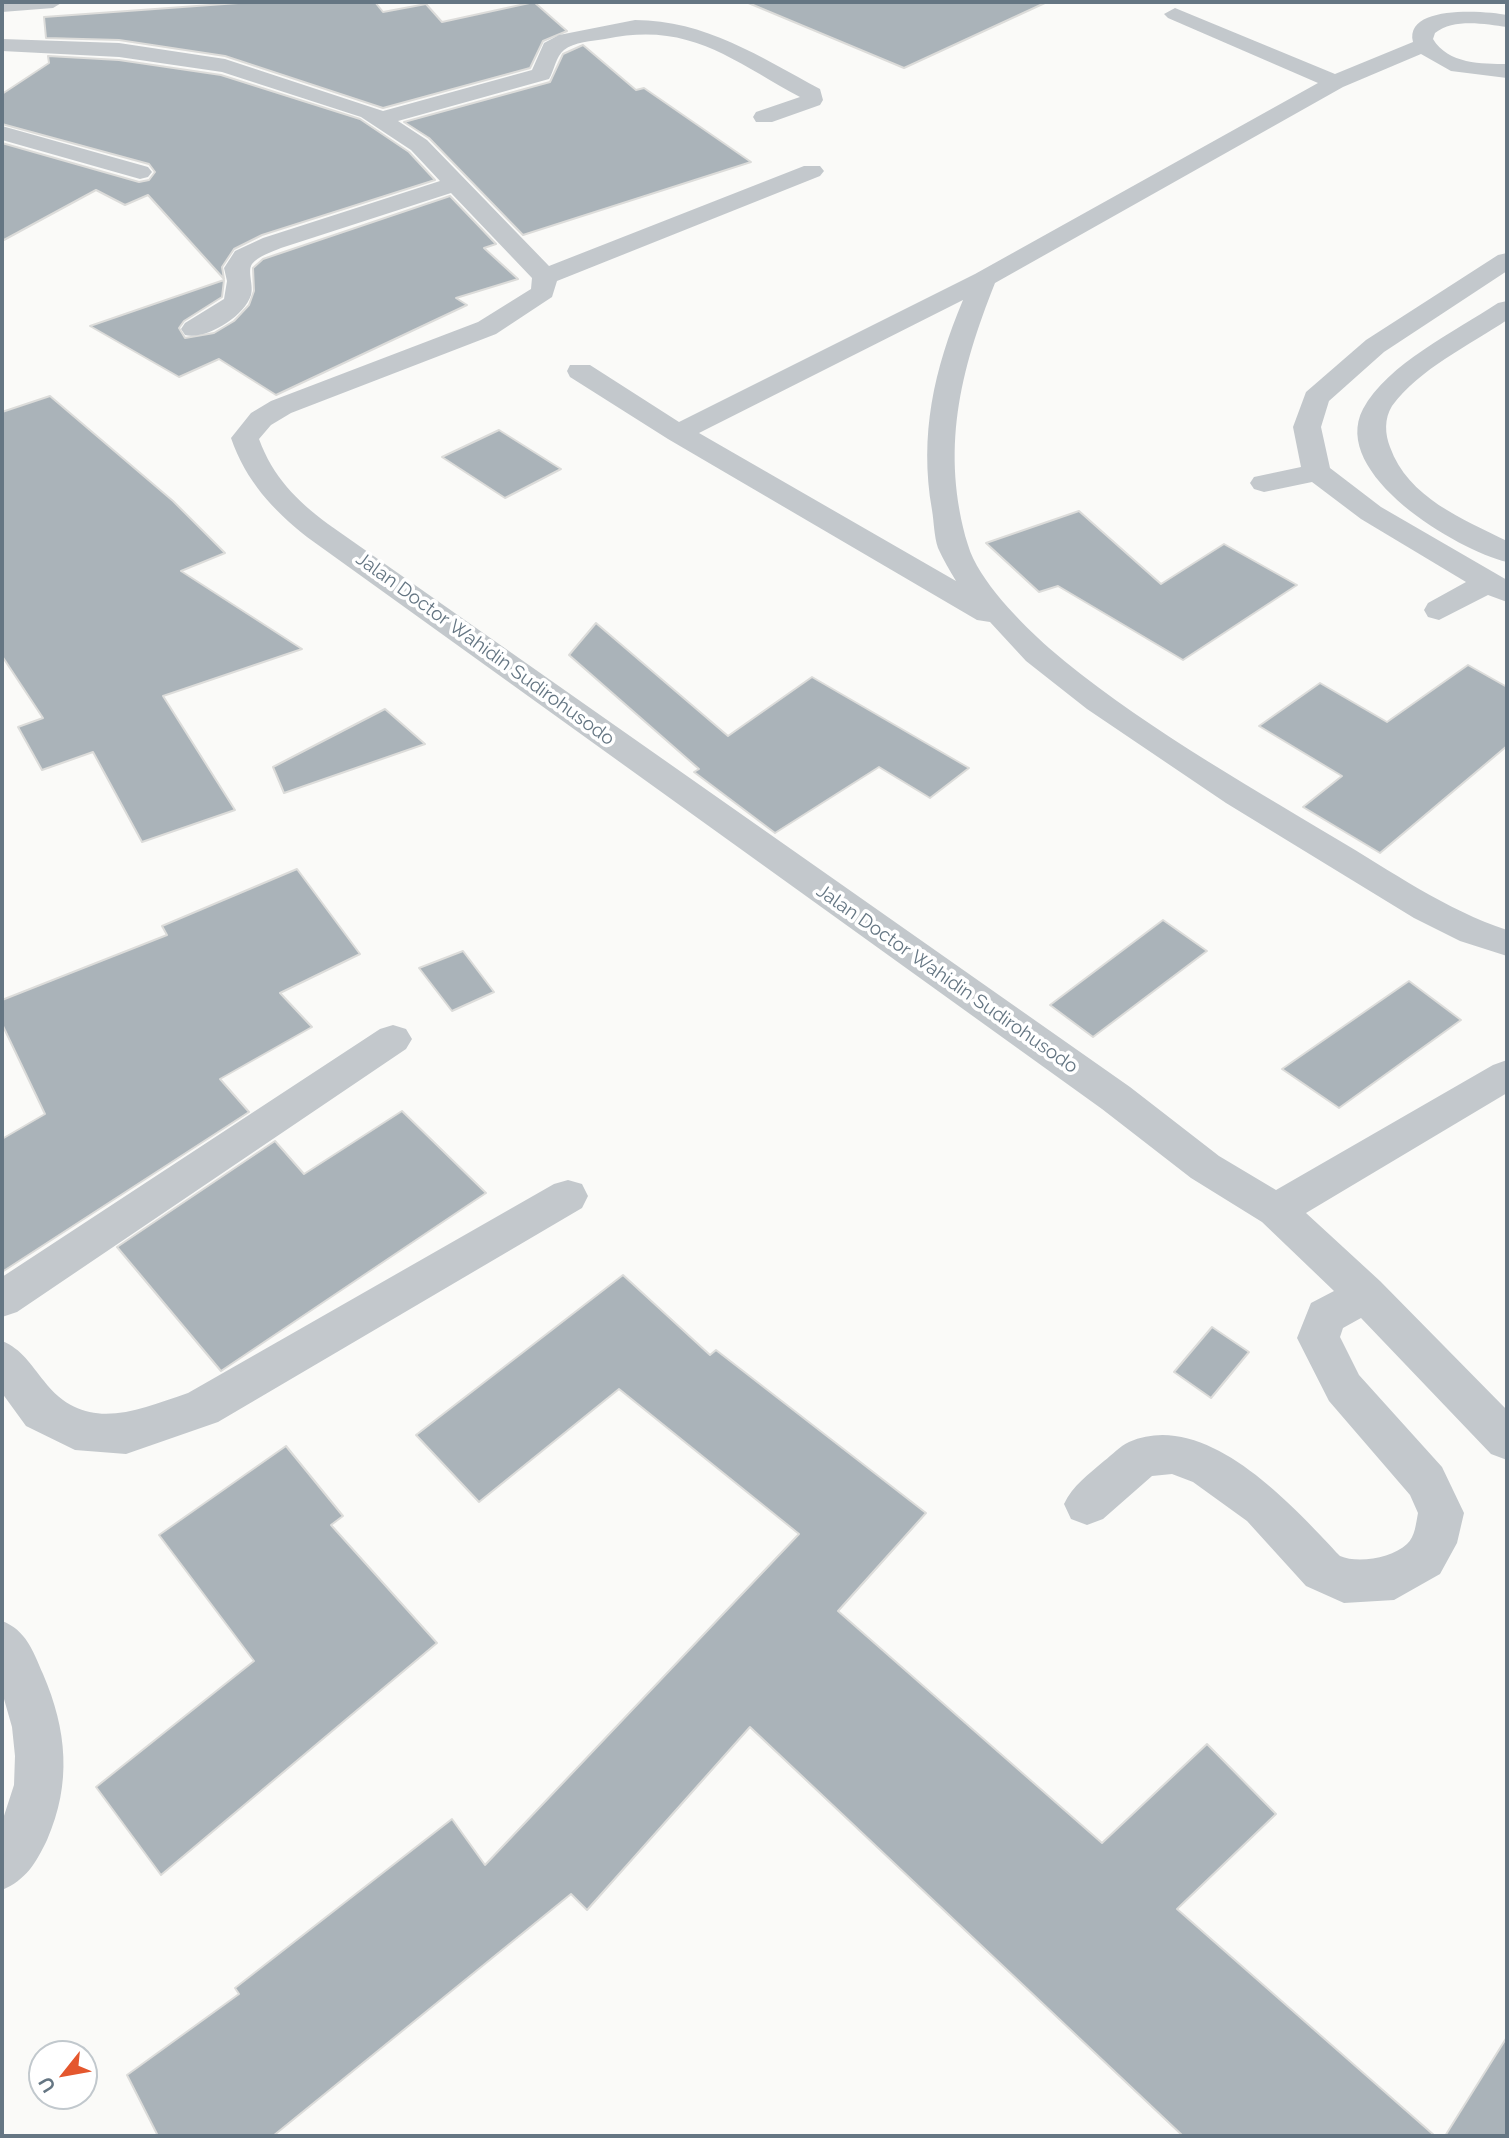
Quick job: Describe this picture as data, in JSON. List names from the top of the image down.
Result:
{
  "streets": {
    "street": ["Jalan Doctor Wahidin Sudirohusodo"]
  },
  "north": "bottom left"
}
